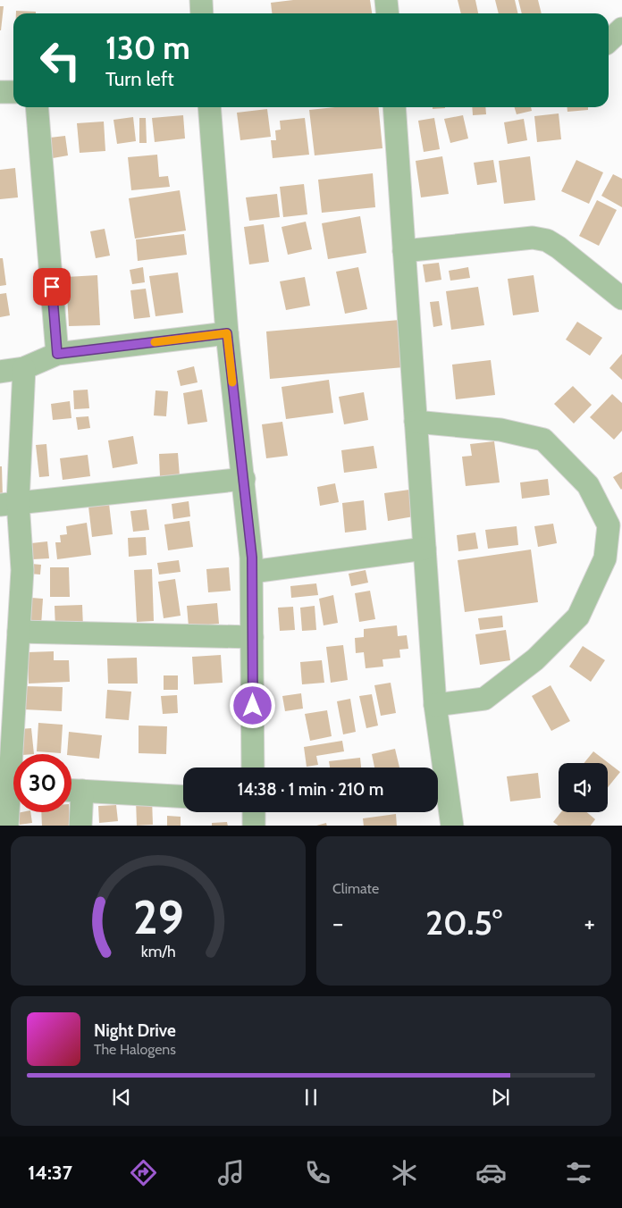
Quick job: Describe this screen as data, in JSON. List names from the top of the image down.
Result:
{
  "page": {
    "turn": ["130 m", "Turn left"],
    "limit": "30",
    "trip": "14:38 · 1 min · 210 m",
    "tile": "Climate",
    "heat": ["−", "20.5°", "+"],
    "song": ["Night Drive", "The Halogens"],
    "tabs": "14:37",
    "gauge": ["29", "km/h"]
  }
}
